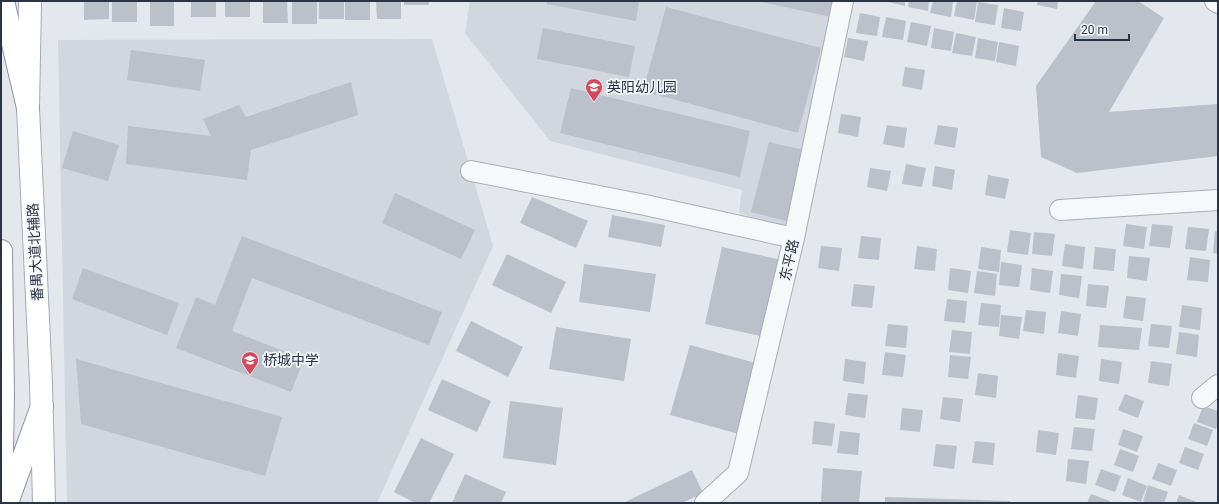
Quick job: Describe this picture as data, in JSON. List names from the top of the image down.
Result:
{
  "streets": {
    "main road": ["番禺大道北辅路"],
    "street": ["东平路"]
  },
  "places": {
    "school or university": ["英阳幼儿园", "桥城中学"]
  },
  "scale_bar": "20 m"
}
